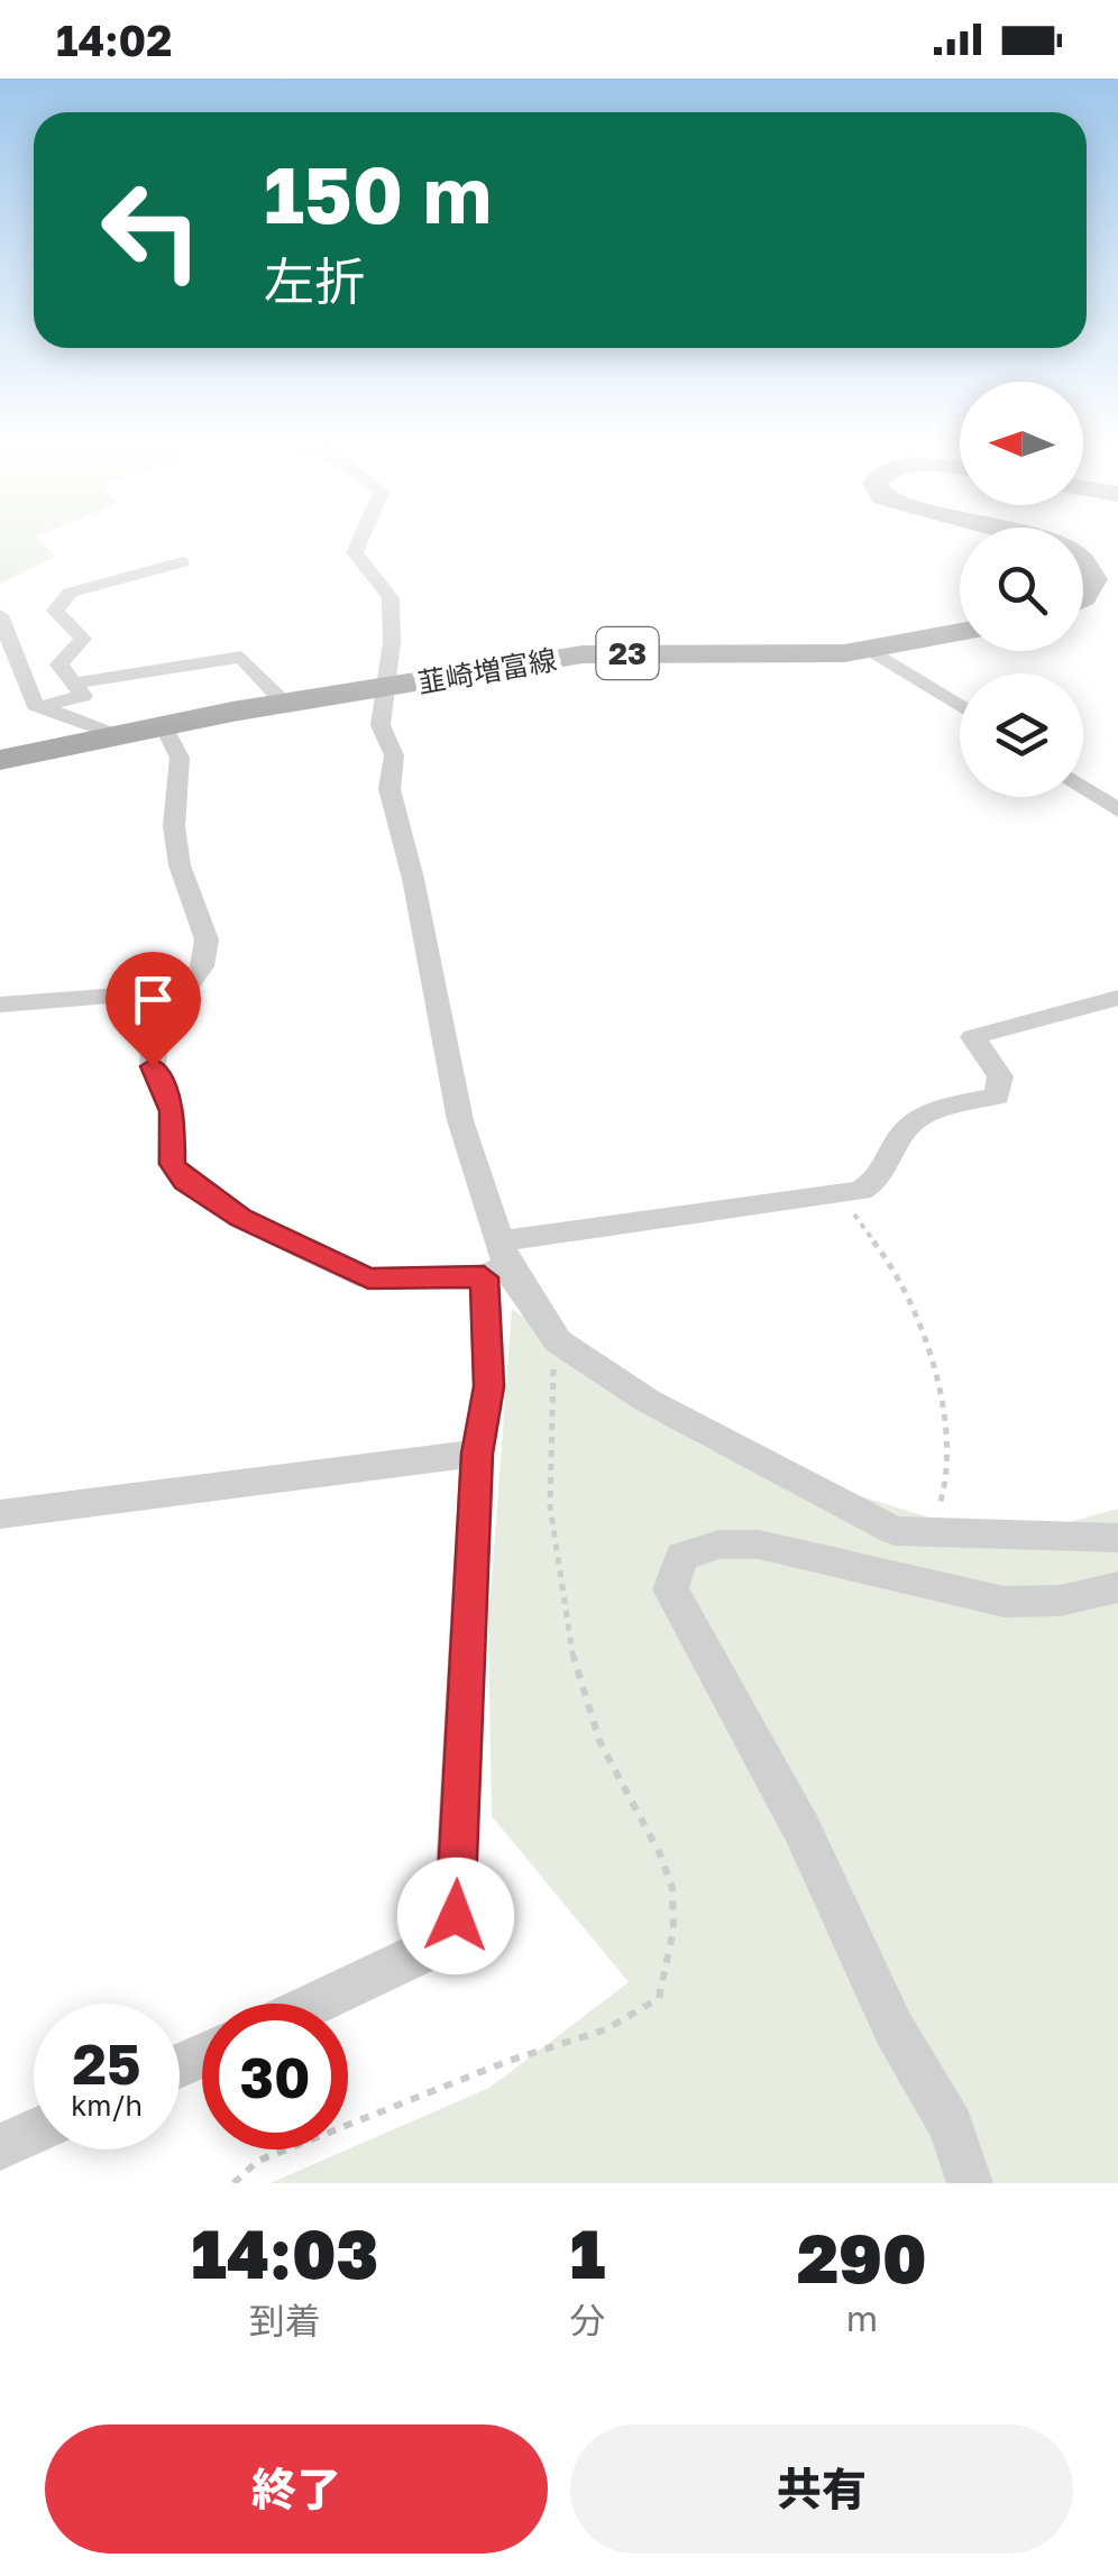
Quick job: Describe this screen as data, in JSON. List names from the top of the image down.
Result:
{
  "streets": {
    "main road": ["23", "韮崎増富線"]
  },
  "north": "left",
  "page": {
    "status": "14:02",
    "turn": ["150 m", "左折"],
    "speed": "25 km/h",
    "limit": "30",
    "eta": [
      "14:03",
      "到着",
      "1",
      "分",
      "290",
      "m"
    ],
    "buttons": ["終了", "共有"]
  }
}
